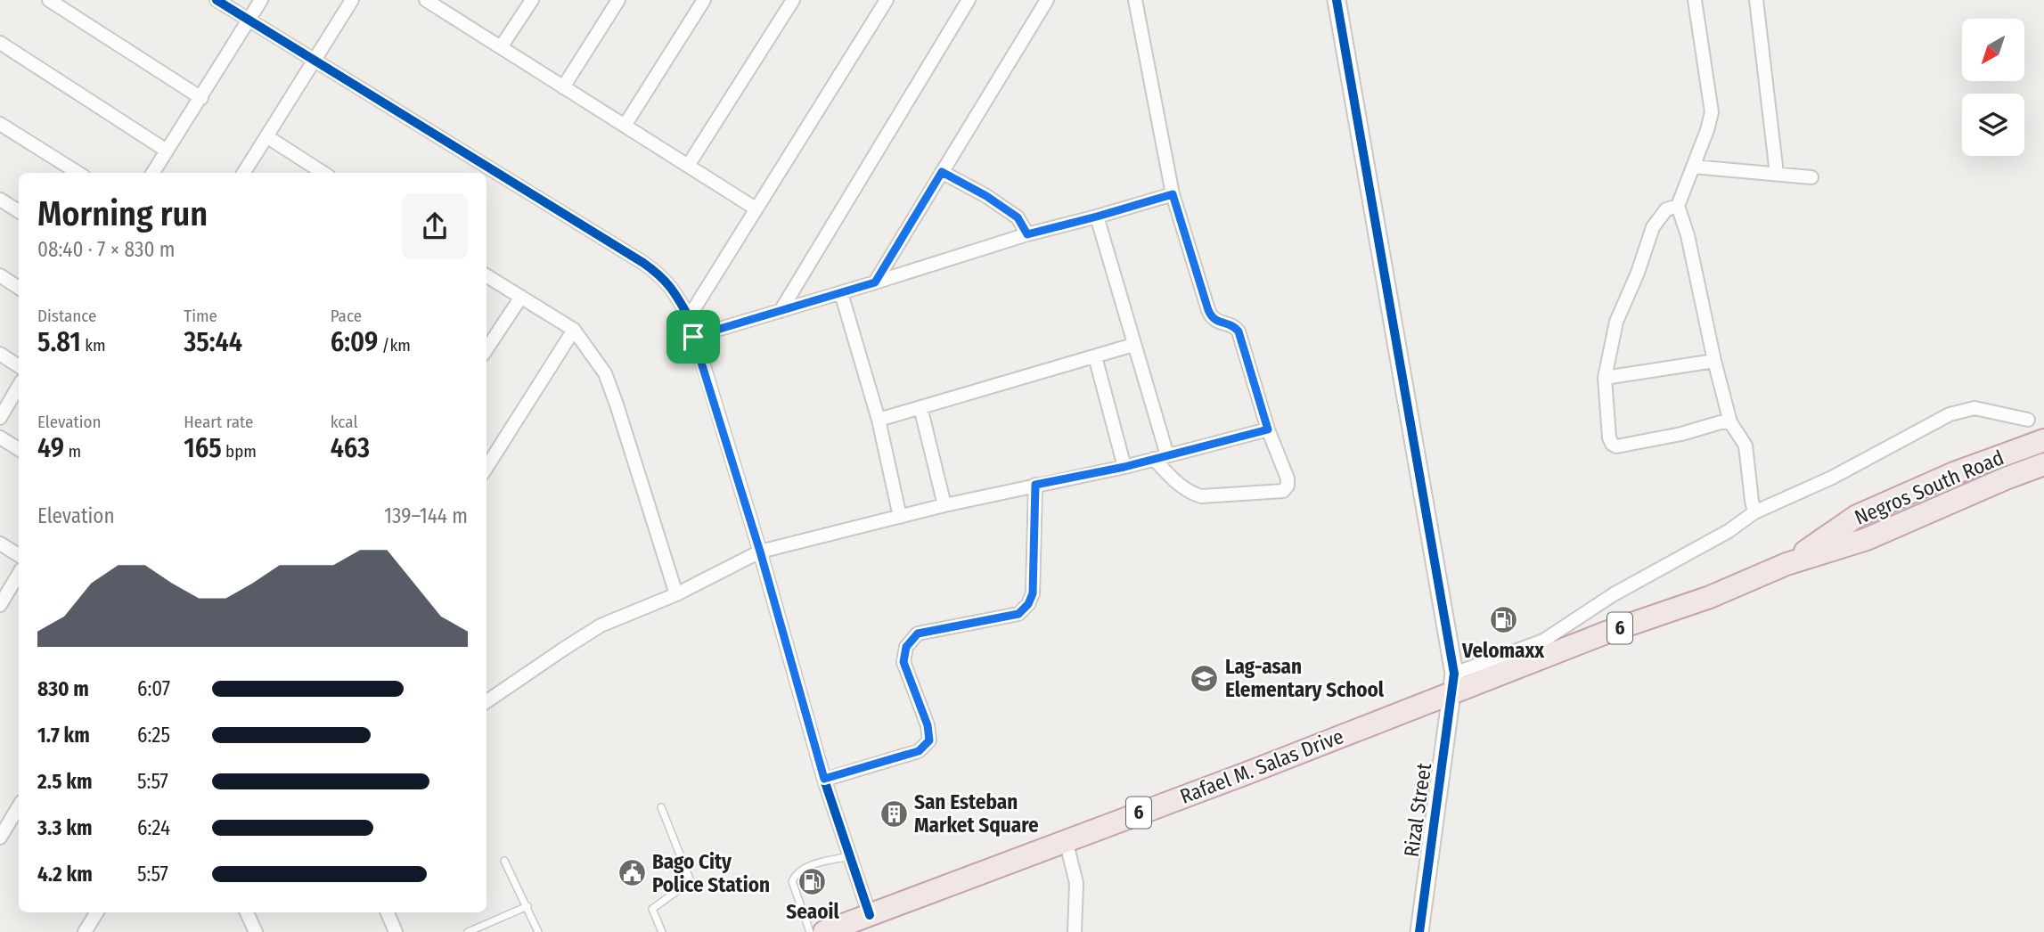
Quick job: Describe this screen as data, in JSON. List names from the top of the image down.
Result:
{
  "streets": {
    "highway": ["Negros South Road", "6", "Rafael M. Salas Drive"],
    "street": ["Rizal Street"]
  },
  "crossings": [
    ["Negros South Road", "Rafael M. Salas Drive"],
    ["Negros South Road", "Rizal Street"],
    ["Rafael M. Salas Drive", "Rizal Street"]
  ],
  "places": {
    "fuel station": ["Velomaxx", "Seaoil"],
    "school or university": ["Lag-asan Elementary School"],
    "building": ["San Esteban Market Square"],
    "public building": ["Bago City Police Station"]
  },
  "north": "bottom left",
  "page": {
    "heading": ["Morning run", "08:40 · 7 × 830 m"],
    "stats": [
      ["Distance", "5.81 km"],
      ["Time", "35:44"],
      ["Pace", "6:09 /km"],
      ["Elevation", "49 m"],
      ["Heart rate", "165 bpm"],
      ["kcal", "463"]
    ],
    "chart": ["Elevation", "139–144 m"],
    "list": [
      {
        "name": "830 m",
        "note": "6:07"
      },
      {
        "name": "1.7 km",
        "note": "6:25"
      },
      {
        "name": "2.5 km",
        "note": "5:57"
      },
      {
        "name": "3.3 km",
        "note": "6:24"
      },
      {
        "name": "4.2 km",
        "note": "5:57"
      }
    ]
  }
}
